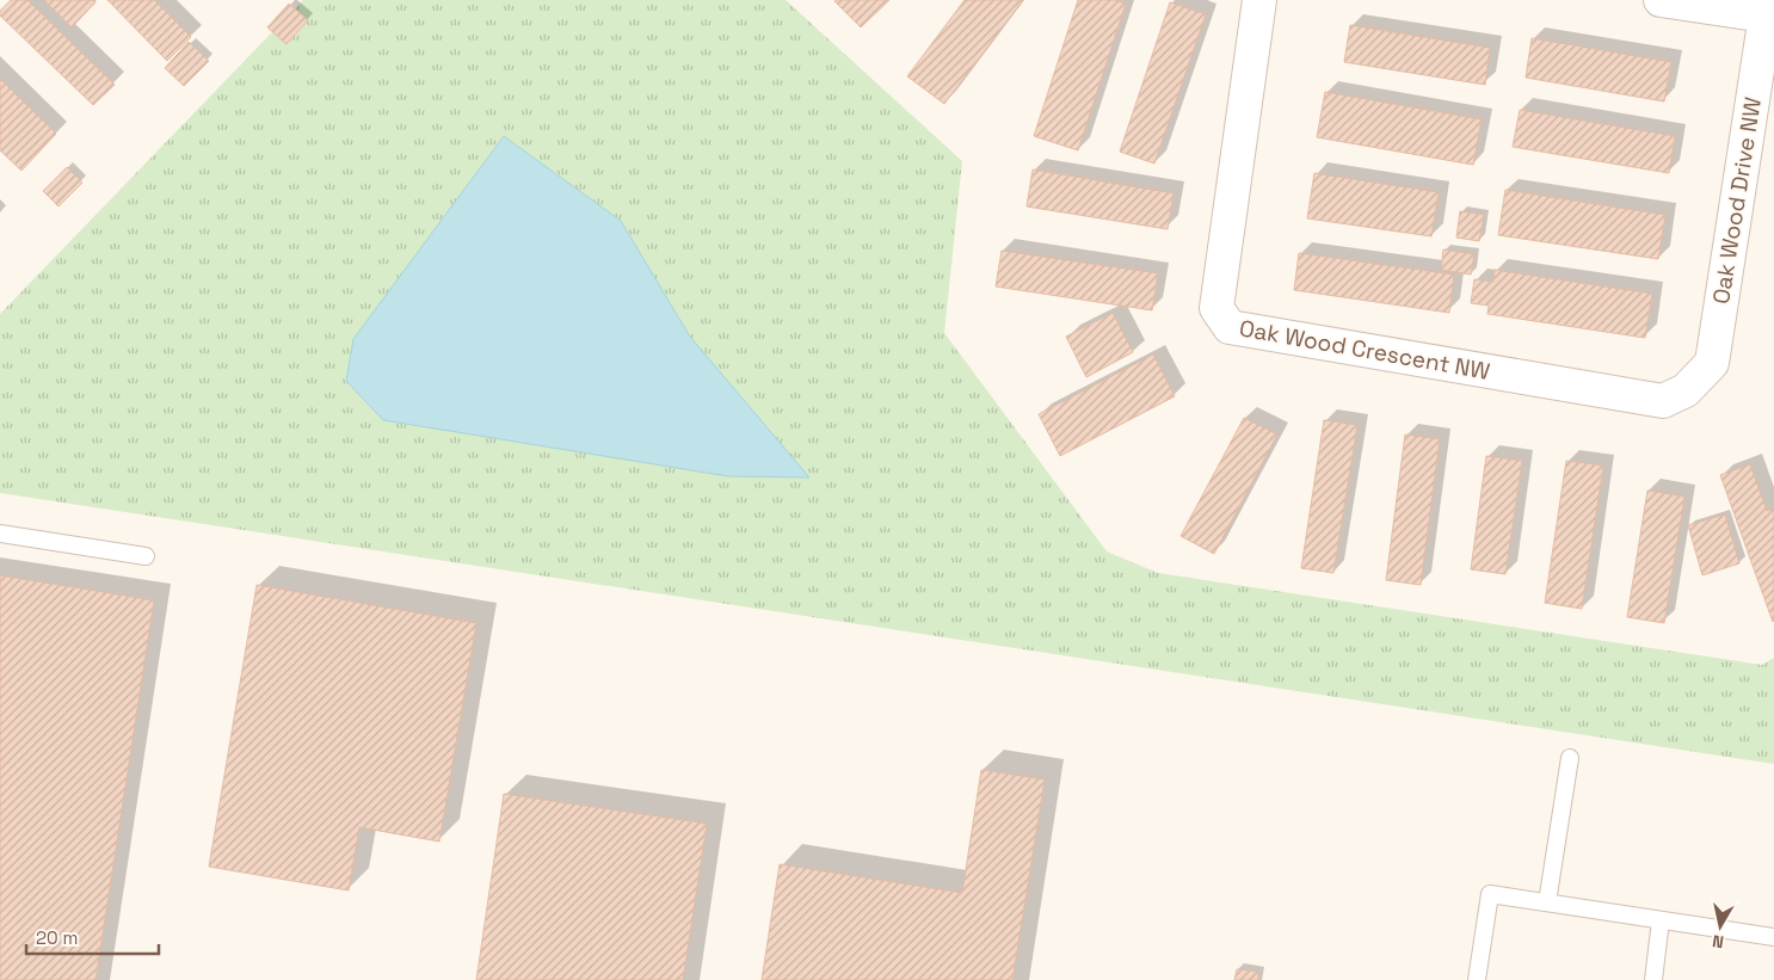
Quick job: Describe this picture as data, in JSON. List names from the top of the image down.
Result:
{
  "streets": {
    "street": ["Oak Wood Drive NW", "Oak Wood Crescent NW"]
  },
  "crossings": [
    ["Oak Wood Drive NW", "Oak Wood Crescent NW"]
  ],
  "scale_bar": "20 m",
  "north": "bottom"
}
